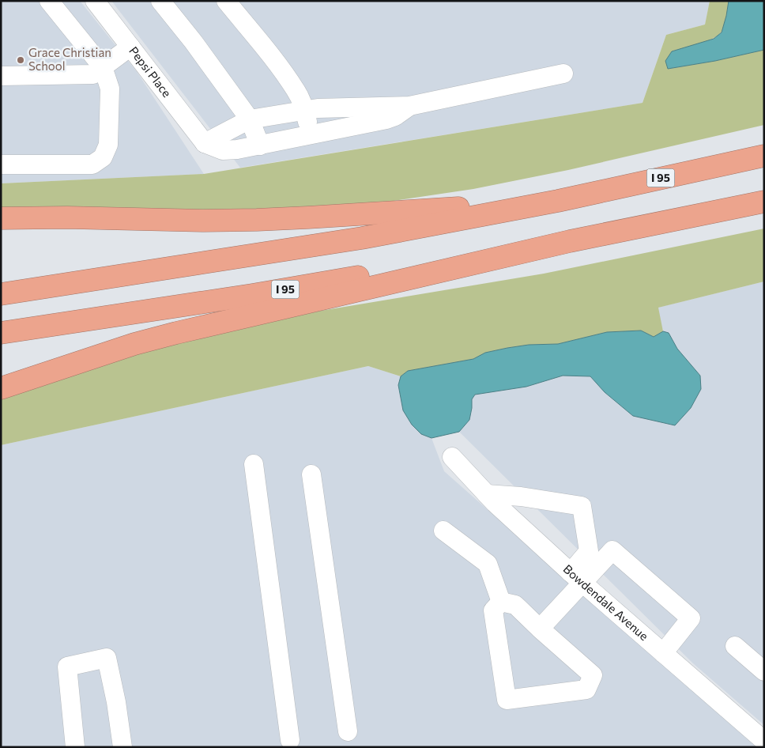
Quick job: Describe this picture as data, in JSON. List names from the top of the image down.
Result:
{
  "streets": {
    "highway": ["I 95"],
    "street": ["Pepsi Place", "Bowdendale Avenue"]
  },
  "places": ["Grace Christian School"]
}
